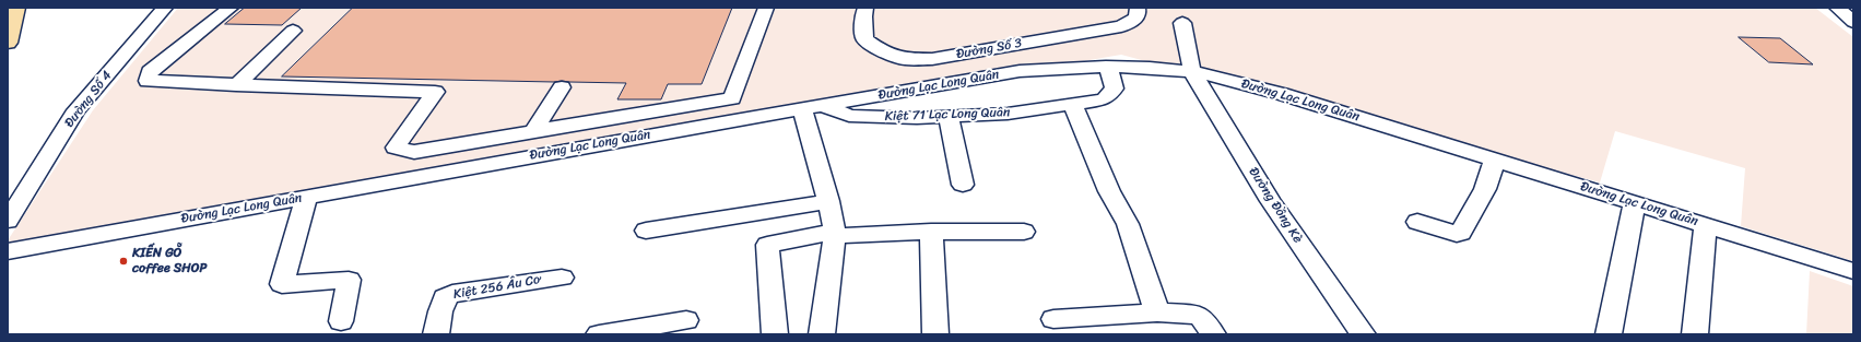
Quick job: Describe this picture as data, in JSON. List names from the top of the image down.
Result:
{
  "streets": {
    "street": [
      "Đường Số 3",
      "Đường Lạc Long Quân",
      "Đường Số 4",
      "Kiệt 71 Lạc Long Quân",
      "Đường Đồng Kè",
      "Kiệt 256 Âu Cơ"
    ]
  },
  "crossings": [
    ["Đường Lạc Long Quân", "Kiệt 71 Lạc Long Quân"],
    ["Đường Lạc Long Quân", "Đường Đồng Kè"]
  ],
  "places": ["KIẾN GỖ coffee SHOP"]
}
